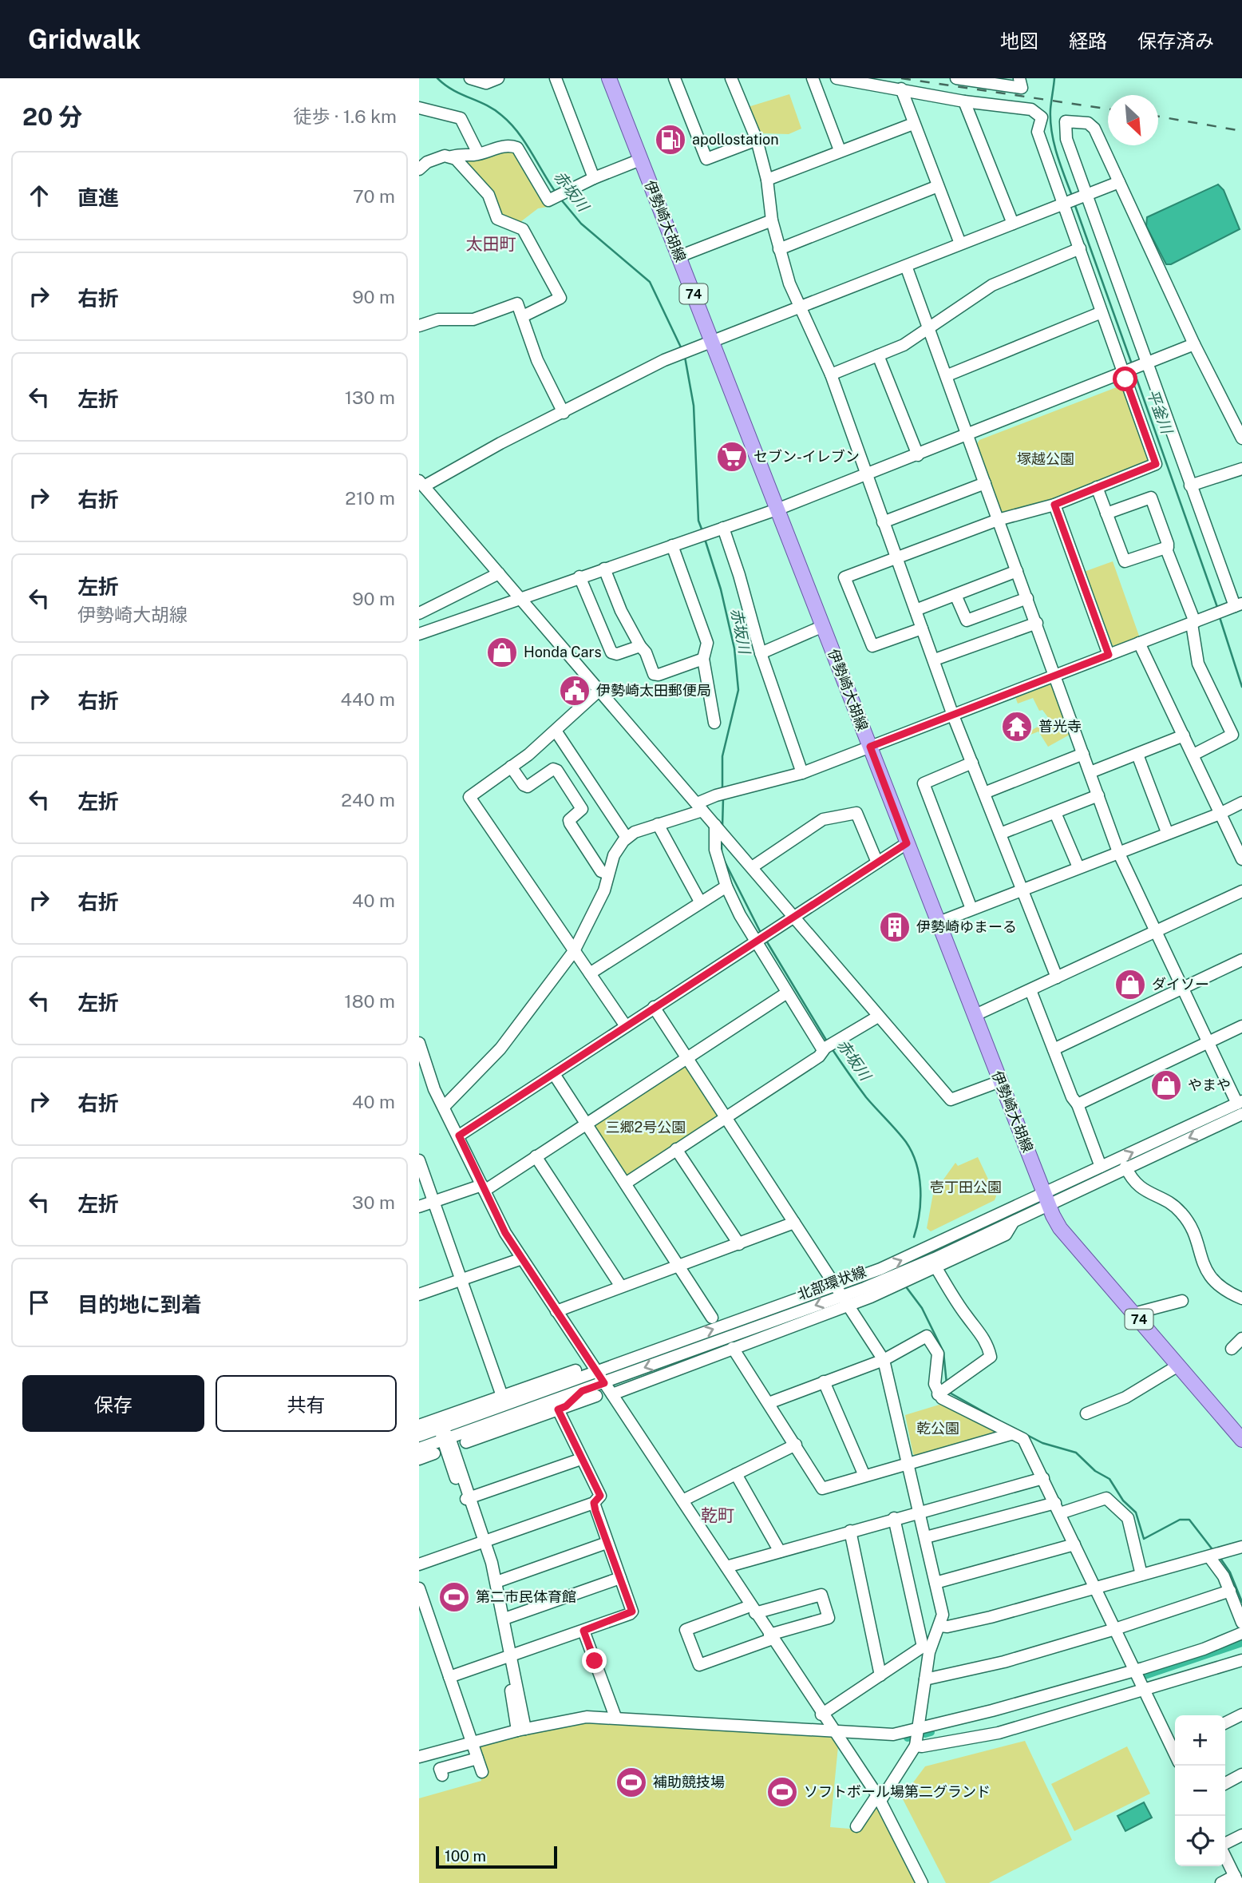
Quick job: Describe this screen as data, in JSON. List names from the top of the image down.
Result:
{
  "streets": {
    "main road": ["伊勢崎大胡線", "74"],
    "street": ["北部環状線"]
  },
  "crossings": [
    ["伊勢崎大胡線", "北部環状線"]
  ],
  "districts": ["太田町", "乾町"],
  "water": ["赤坂川", "平釜川"],
  "parks": [
    "塚越公園",
    "三郷2号公園",
    "壱丁田公園",
    "乾公園"
  ],
  "places": {
    "fuel station": ["apollostation"],
    "supermarket": ["セブン-イレブン"],
    "shop": ["Honda Cars", "ダイソー", "やまや"],
    "public building": ["伊勢崎太田郵便局"],
    "temple": ["普光寺"],
    "building": ["伊勢崎ゆまーる"],
    "sports": ["第二市民体育館", "補助競技場", "ソフトボール場第二グランド"]
  },
  "scale_bar": "100 m",
  "north": "bottom right",
  "page": {
    "header": "Gridwalk",
    "nav": ["地図", "経路", "保存済み"],
    "heading": ["20 分", "徒歩 · 1.6 km"],
    "list": [
      ["直進", "70 m"],
      ["右折", "90 m"],
      ["左折", "130 m"],
      ["右折", "210 m"],
      ["左折", "伊勢崎大胡線", "90 m"],
      ["右折", "440 m"],
      ["左折", "240 m"],
      ["右折", "40 m"],
      ["左折", "180 m"],
      ["右折", "40 m"],
      ["左折", "30 m"],
      "目的地に到着"
    ],
    "buttons": ["保存", "共有"],
    "map_buttons": ["+", "−"],
    "scale": "100 m"
  }
}
